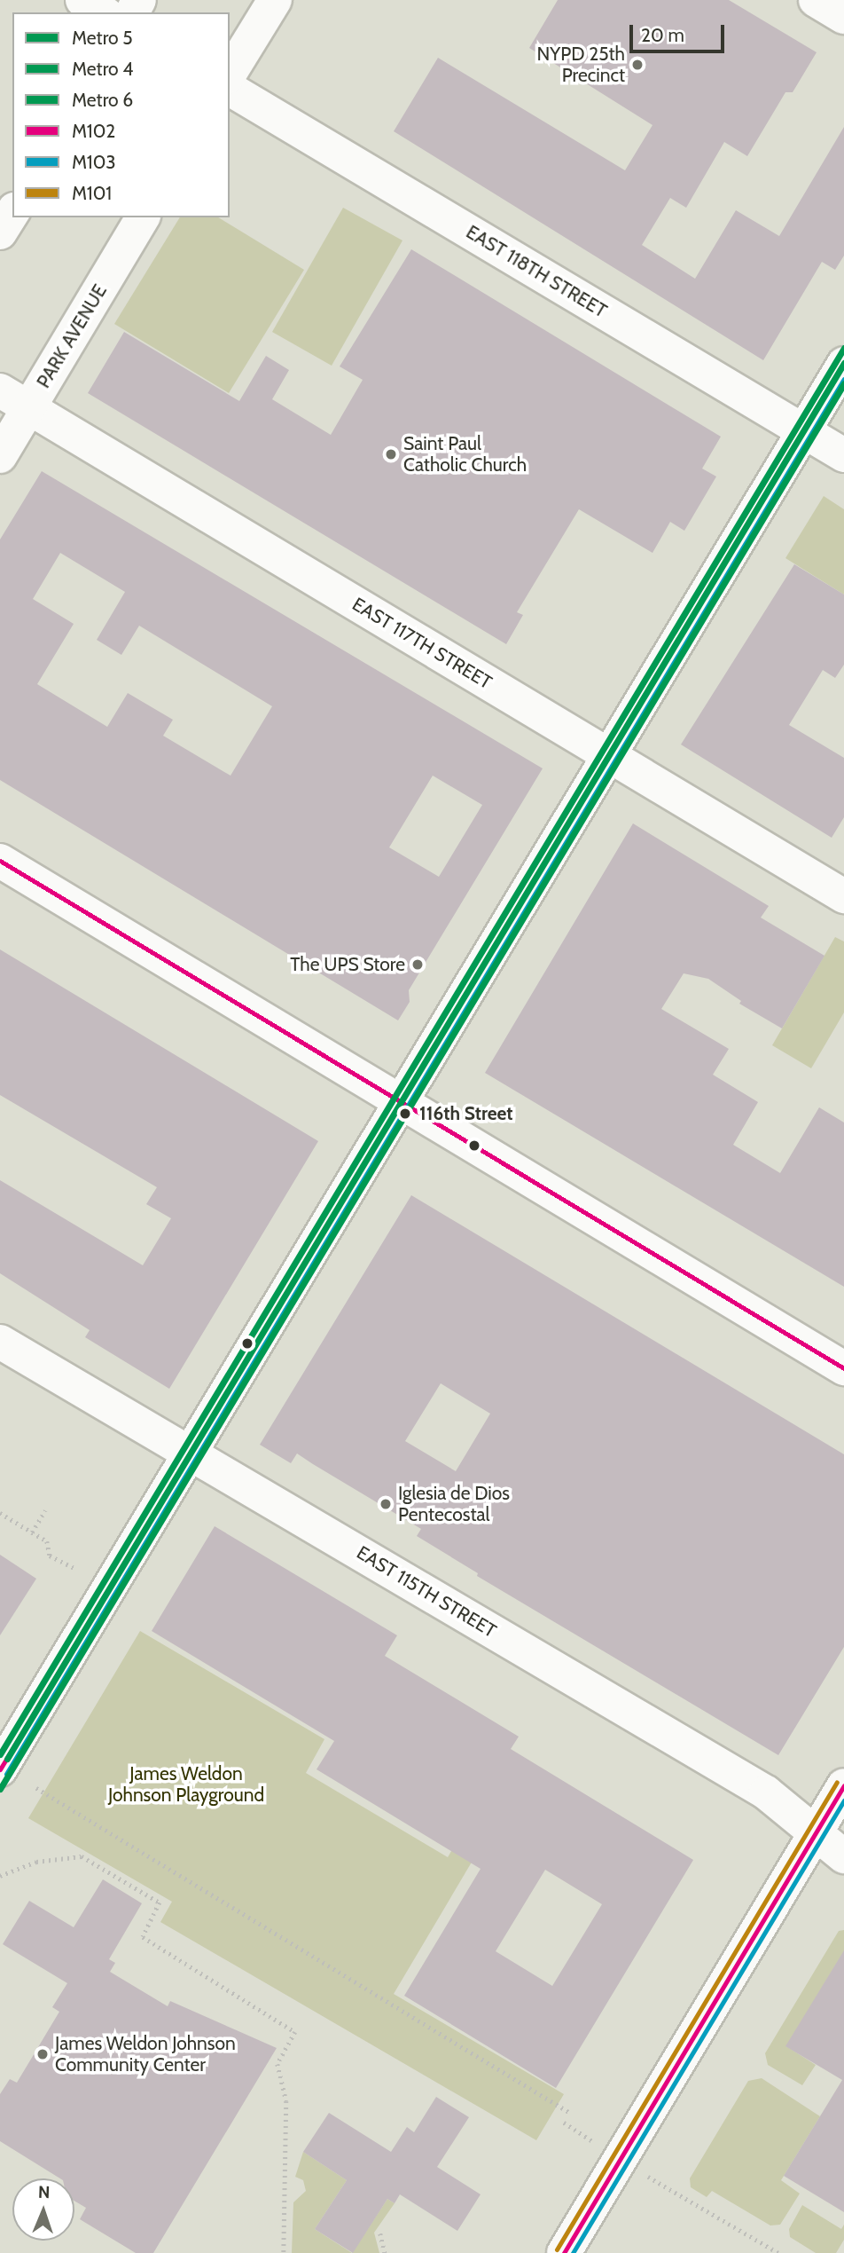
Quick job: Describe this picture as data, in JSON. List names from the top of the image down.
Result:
{
  "streets": {
    "street": [
      "EAST 118TH STREET",
      "PARK AVENUE",
      "EAST 117TH STREET",
      "EAST 115TH STREET"
    ]
  },
  "crossings": [
    ["PARK AVENUE", "EAST 117TH STREET"]
  ],
  "parks": ["James Weldon Johnson Playground"],
  "places": [
    "NYPD 25th Precinct",
    "Saint Paul Catholic Church",
    "The UPS Store",
    "116th Street",
    "Iglesia de Dios Pentecostal",
    "James Weldon Johnson Community Center"
  ],
  "lines": [
    "metro line 6",
    "transit line M101",
    "metro line 4",
    "transit line M103",
    "metro line 5",
    "transit line M102"
  ],
  "legend": [
    "Metro 5",
    "Metro 4",
    "Metro 6",
    "M102",
    "M103",
    "M101"
  ],
  "scale_bar": "20 m",
  "north": "top"
}
